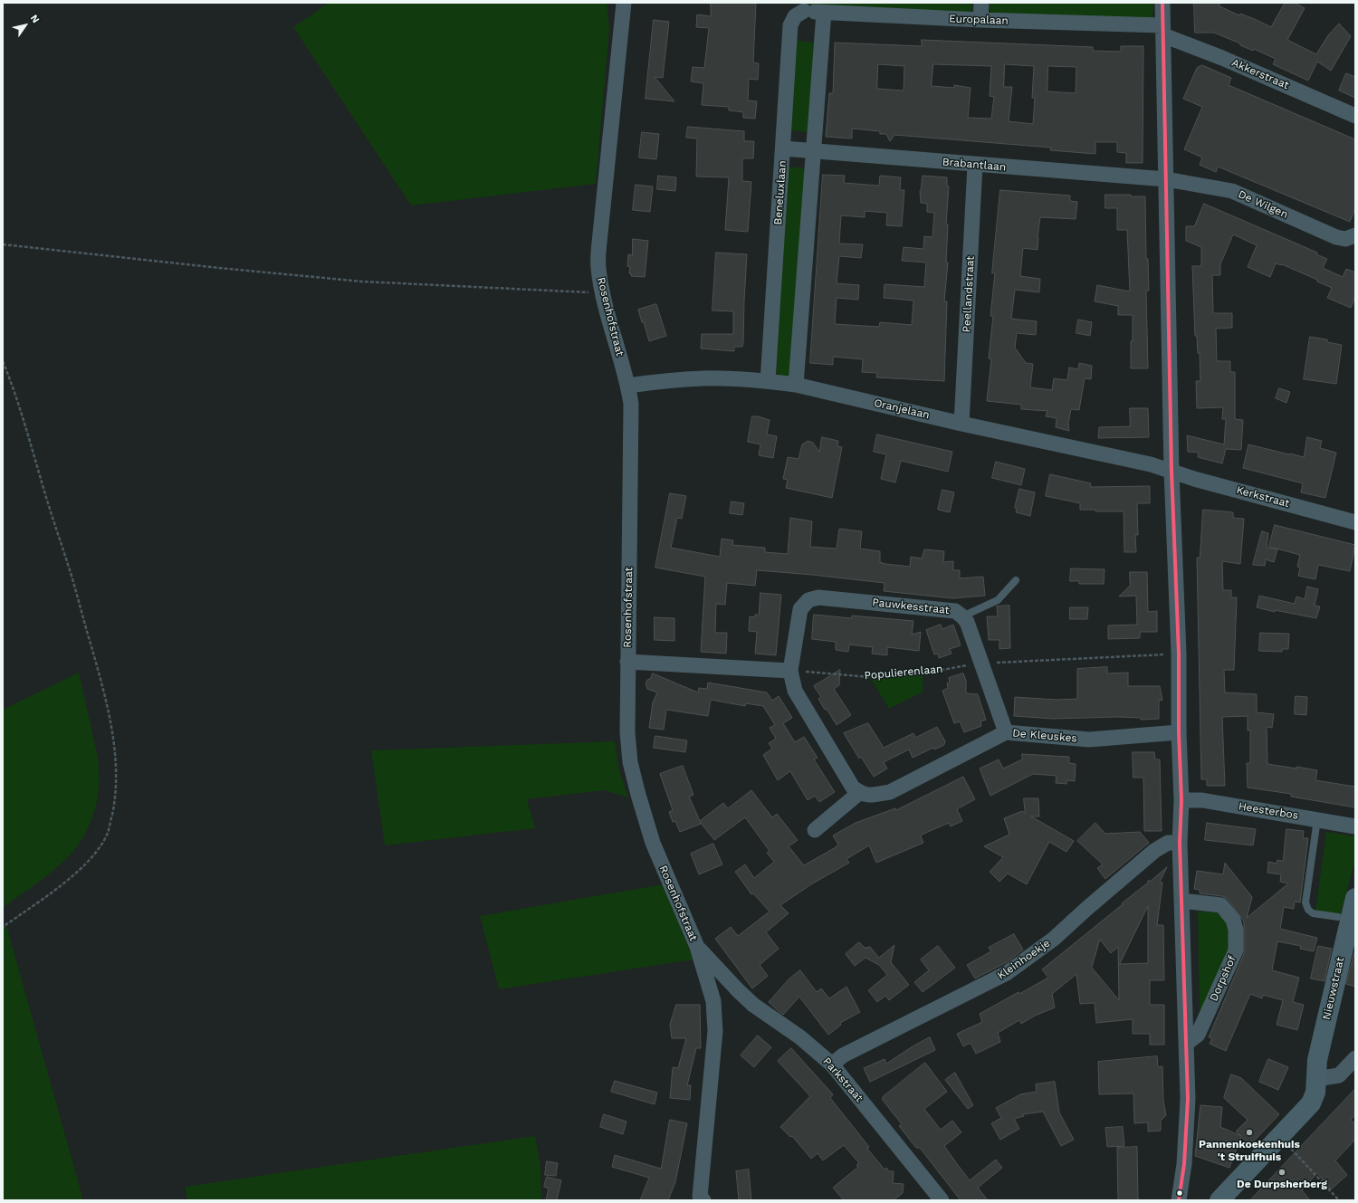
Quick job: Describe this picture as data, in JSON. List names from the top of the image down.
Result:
{
  "streets": {
    "street": [
      "Europalaan",
      "Akkerstraat",
      "Brabantlaan",
      "Beneluxlaan",
      "De Wilgen",
      "Peellandstraat",
      "Rosenhofstraat",
      "Oranjelaan",
      "Kerkstraat",
      "Pauwkesstraat",
      "De Kleuskes",
      "Heesterbos",
      "Kleinhoekje",
      "Dorpshof",
      "Nieuwstraat",
      "Parkstraat"
    ],
    "path": ["Populierenlaan"]
  },
  "crossings": [
    ["Europalaan", "Akkerstraat"],
    ["Europalaan", "Beneluxlaan"],
    ["Brabantlaan", "Beneluxlaan"],
    ["Brabantlaan", "De Wilgen"],
    ["Brabantlaan", "Peellandstraat"],
    ["Beneluxlaan", "Oranjelaan"],
    ["Peellandstraat", "Oranjelaan"],
    ["Rosenhofstraat", "Oranjelaan"],
    ["Rosenhofstraat", "Parkstraat"],
    ["Oranjelaan", "Kerkstraat"],
    ["Pauwkesstraat", "Populierenlaan"],
    ["Pauwkesstraat", "De Kleuskes"],
    ["Kleinhoekje", "Parkstraat"]
  ],
  "places": ["Pannenkoekenhuis 't Struifhuis", "De Durpsherberg"],
  "north": "top right"
}
